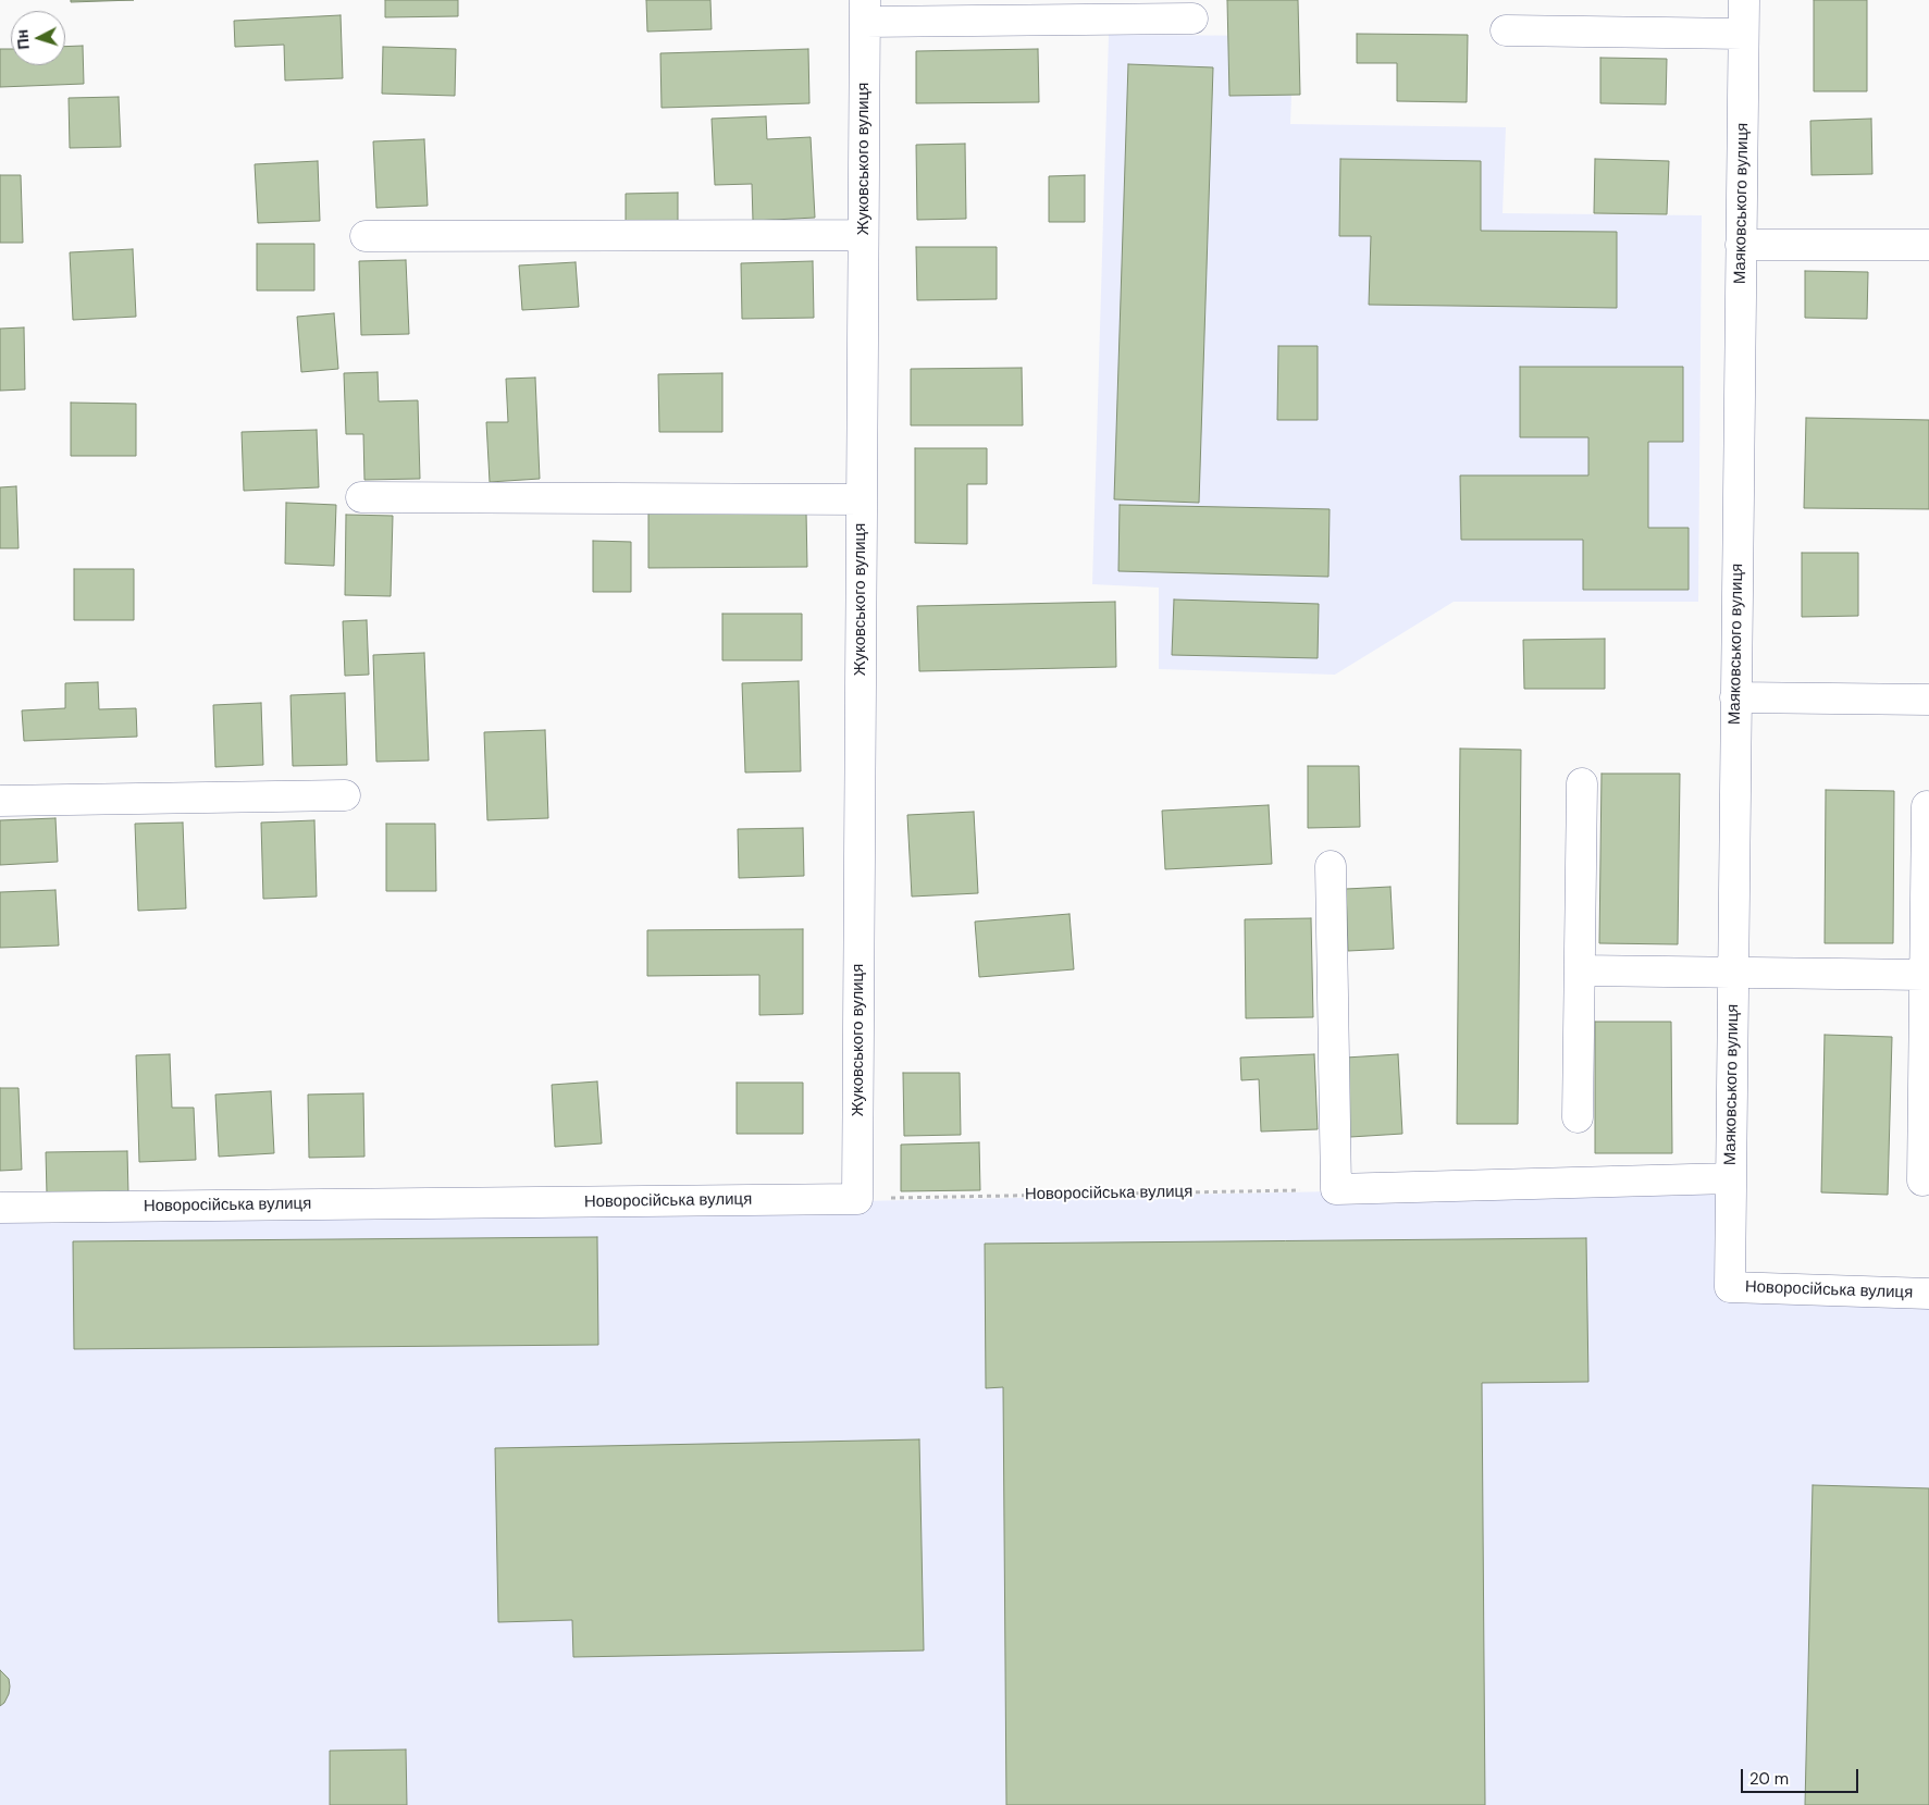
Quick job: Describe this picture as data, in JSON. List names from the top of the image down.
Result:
{
  "streets": {
    "street": ["Жуковського вулиця", "Маяковського вулиця", "Новоросійська вулиця"]
  },
  "crossings": [
    ["Жуковського вулиця", "Новоросійська вулиця"],
    ["Маяковського вулиця", "Новоросійська вулиця"]
  ],
  "scale_bar": "20 m",
  "north": "left"
}
